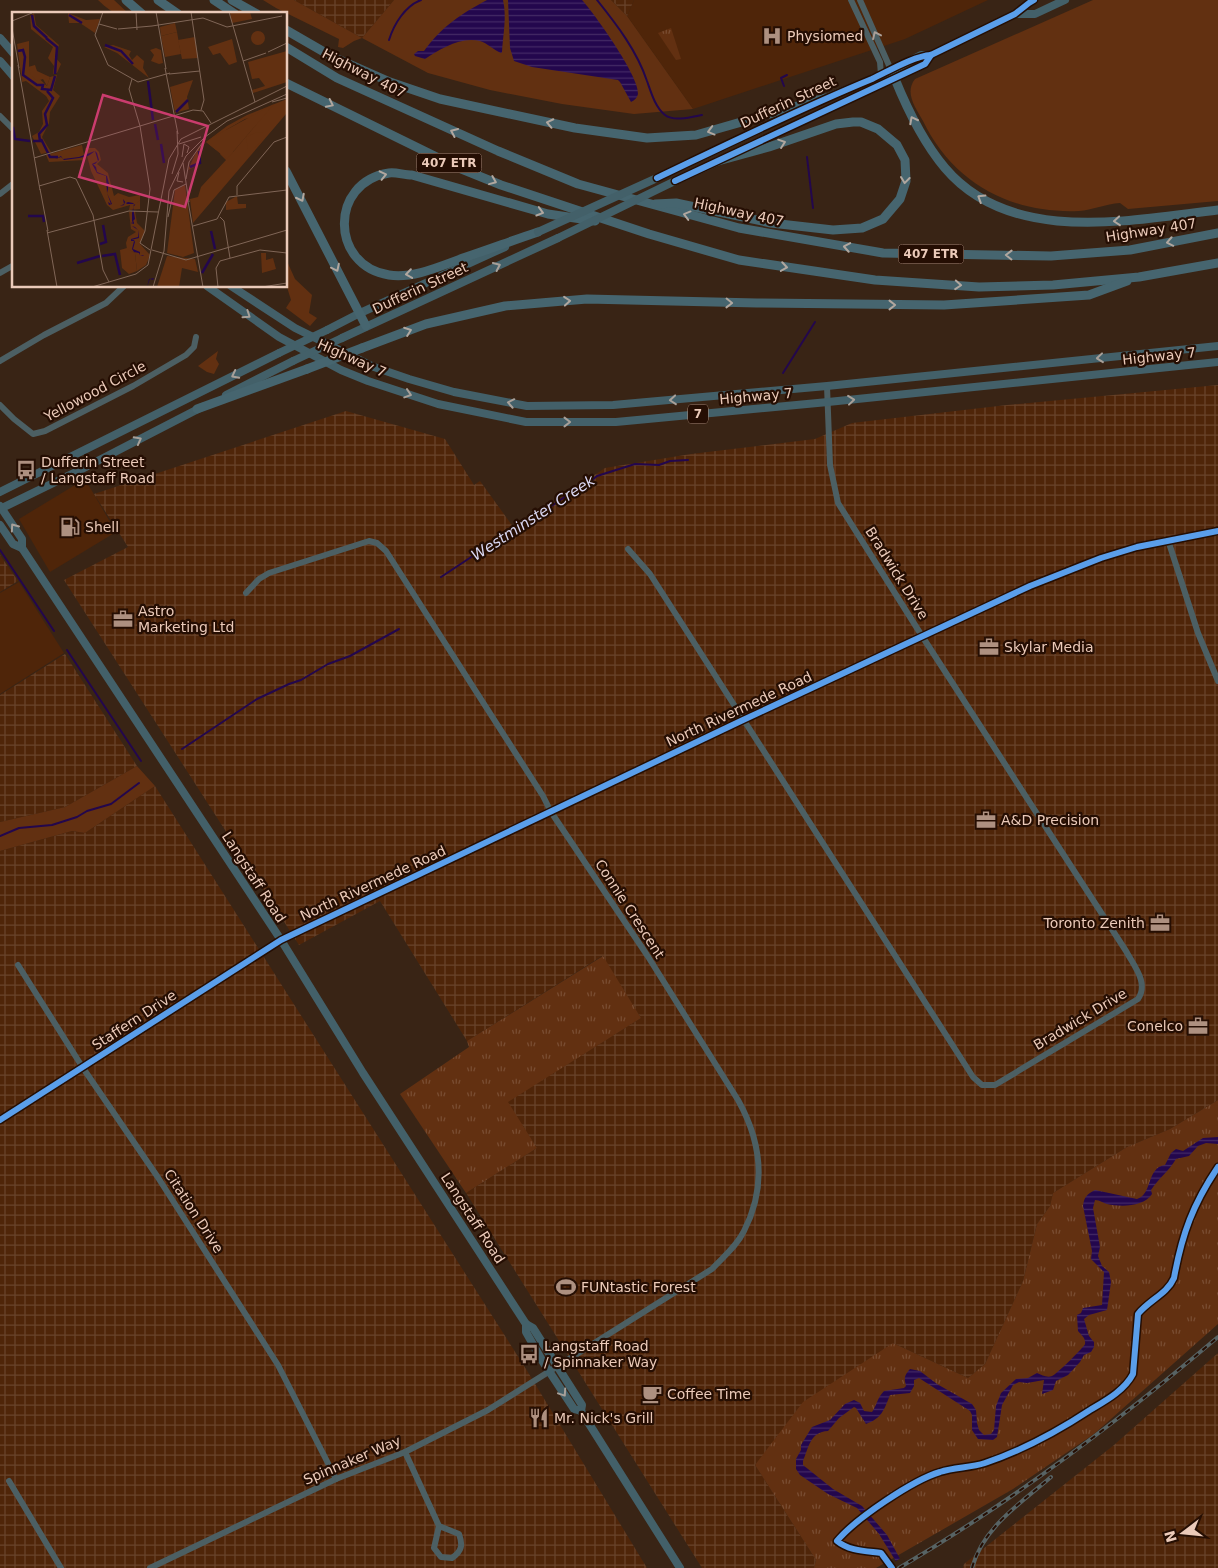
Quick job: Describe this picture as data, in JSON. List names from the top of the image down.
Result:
{
  "streets": {
    "highway": ["Highway 407", "407 ETR"],
    "main road": [
      "Dufferin Street",
      "Highway 7",
      "7",
      "Langstaff Road"
    ],
    "street": [
      "Yellowood Circle",
      "Bradwick Drive",
      "North Rivermede Road",
      "Connie Crescent",
      "Staffern Drive",
      "Citation Drive",
      "Spinnaker Way"
    ]
  },
  "crossings": [
    ["Dufferin Street", "Langstaff Road"],
    ["Highway 7", "Bradwick Drive"],
    ["Bradwick Drive", "North Rivermede Road"],
    ["North Rivermede Road", "Langstaff Road"],
    ["North Rivermede Road", "Connie Crescent"],
    ["North Rivermede Road", "Staffern Drive"],
    ["Langstaff Road", "Connie Crescent"],
    ["Langstaff Road", "Staffern Drive"],
    ["Langstaff Road", "Spinnaker Way"],
    ["Connie Crescent", "Spinnaker Way"],
    ["Staffern Drive", "Citation Drive"],
    ["Citation Drive", "Spinnaker Way"]
  ],
  "water": ["Westminster Creek"],
  "places": {
    "hospital": ["Physiomed"],
    "bus stop": ["Dufferin Street / Langstaff Road", "Langstaff Road / Spinnaker Way"],
    "fuel station": ["Shell"],
    "office": [
      "Astro Marketing Ltd",
      "Skylar Media",
      "A&D Precision",
      "Toronto Zenith",
      "Conelco"
    ],
    "sports": ["FUNtastic Forest"],
    "cafe": ["Coffee Time"],
    "restaurant": ["Mr. Nick's Grill"]
  },
  "north": "left"
}
